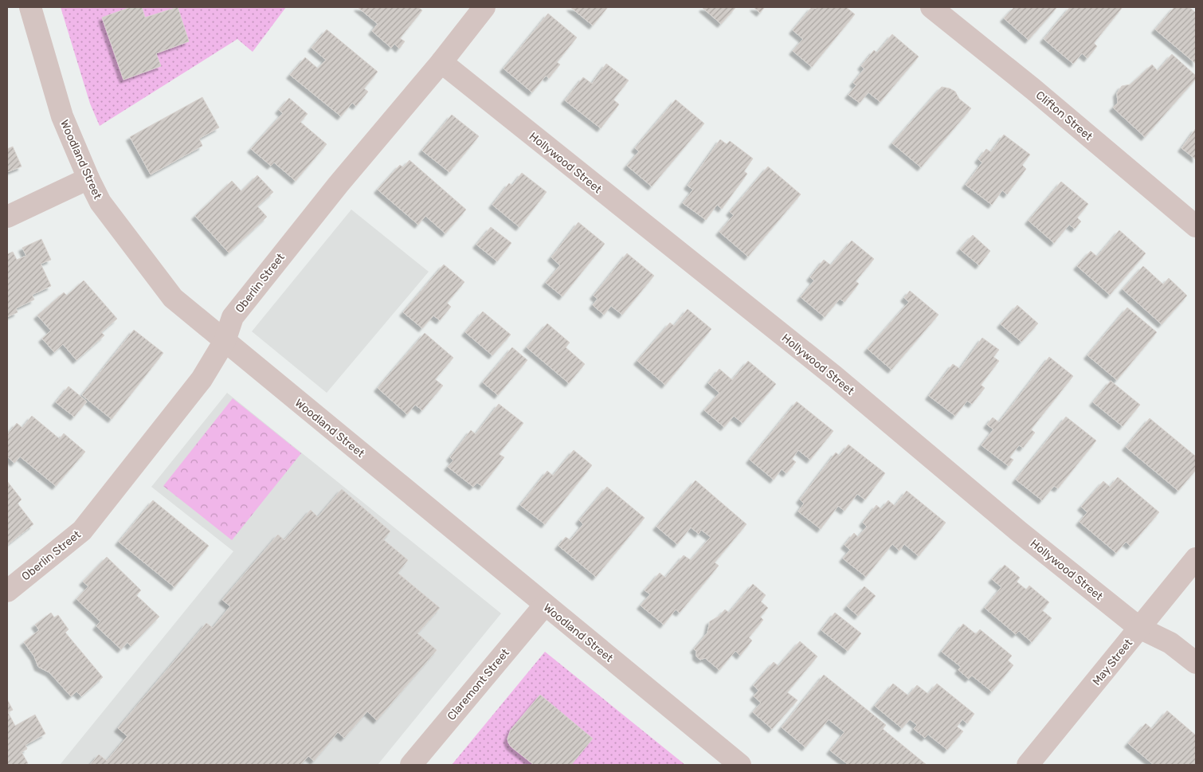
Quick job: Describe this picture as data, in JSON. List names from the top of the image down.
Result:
{
  "streets": {
    "street": [
      "Clifton Street",
      "Woodland Street",
      "Hollywood Street",
      "Oberlin Street",
      "May Street",
      "Claremont Street"
    ]
  },
  "crossings": [
    ["Woodland Street", "Oberlin Street"],
    ["Woodland Street", "Claremont Street"],
    ["Hollywood Street", "Oberlin Street"],
    ["Hollywood Street", "May Street"]
  ]
}
